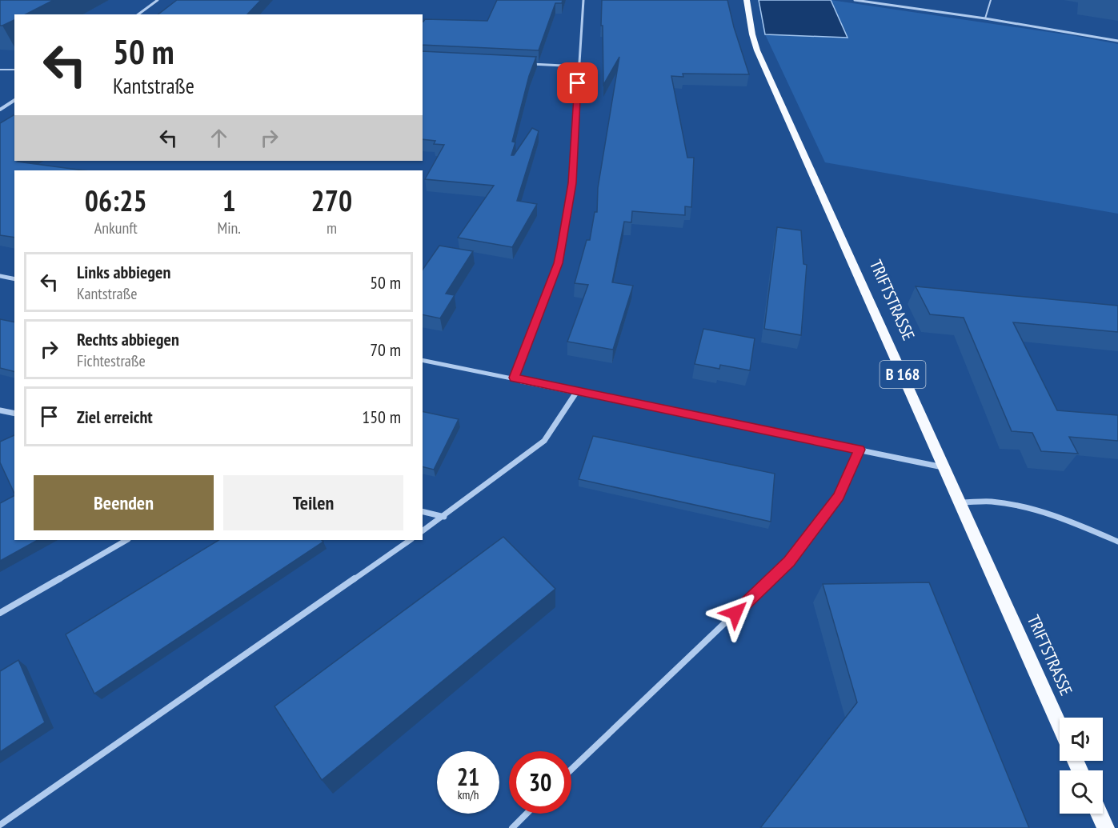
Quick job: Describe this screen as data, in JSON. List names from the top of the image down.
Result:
{
  "streets": {
    "main road": ["TRIFTSTRASSE", "B 168"]
  },
  "page": {
    "turn": ["50 m", "Kantstraße"],
    "eta": [
      "06:25",
      "Ankunft",
      "1",
      "Min.",
      "270",
      "m"
    ],
    "list": [
      {
        "name": "Links abbiegen",
        "note": "Kantstraße",
        "value": "50 m"
      },
      {
        "name": "Rechts abbiegen",
        "note": "Fichtestraße",
        "value": "70 m"
      },
      {
        "name": "Ziel erreicht",
        "value": "150 m"
      }
    ],
    "buttons": ["Beenden", "Teilen"],
    "speed": "21 km/h",
    "limit": "30"
  }
}
